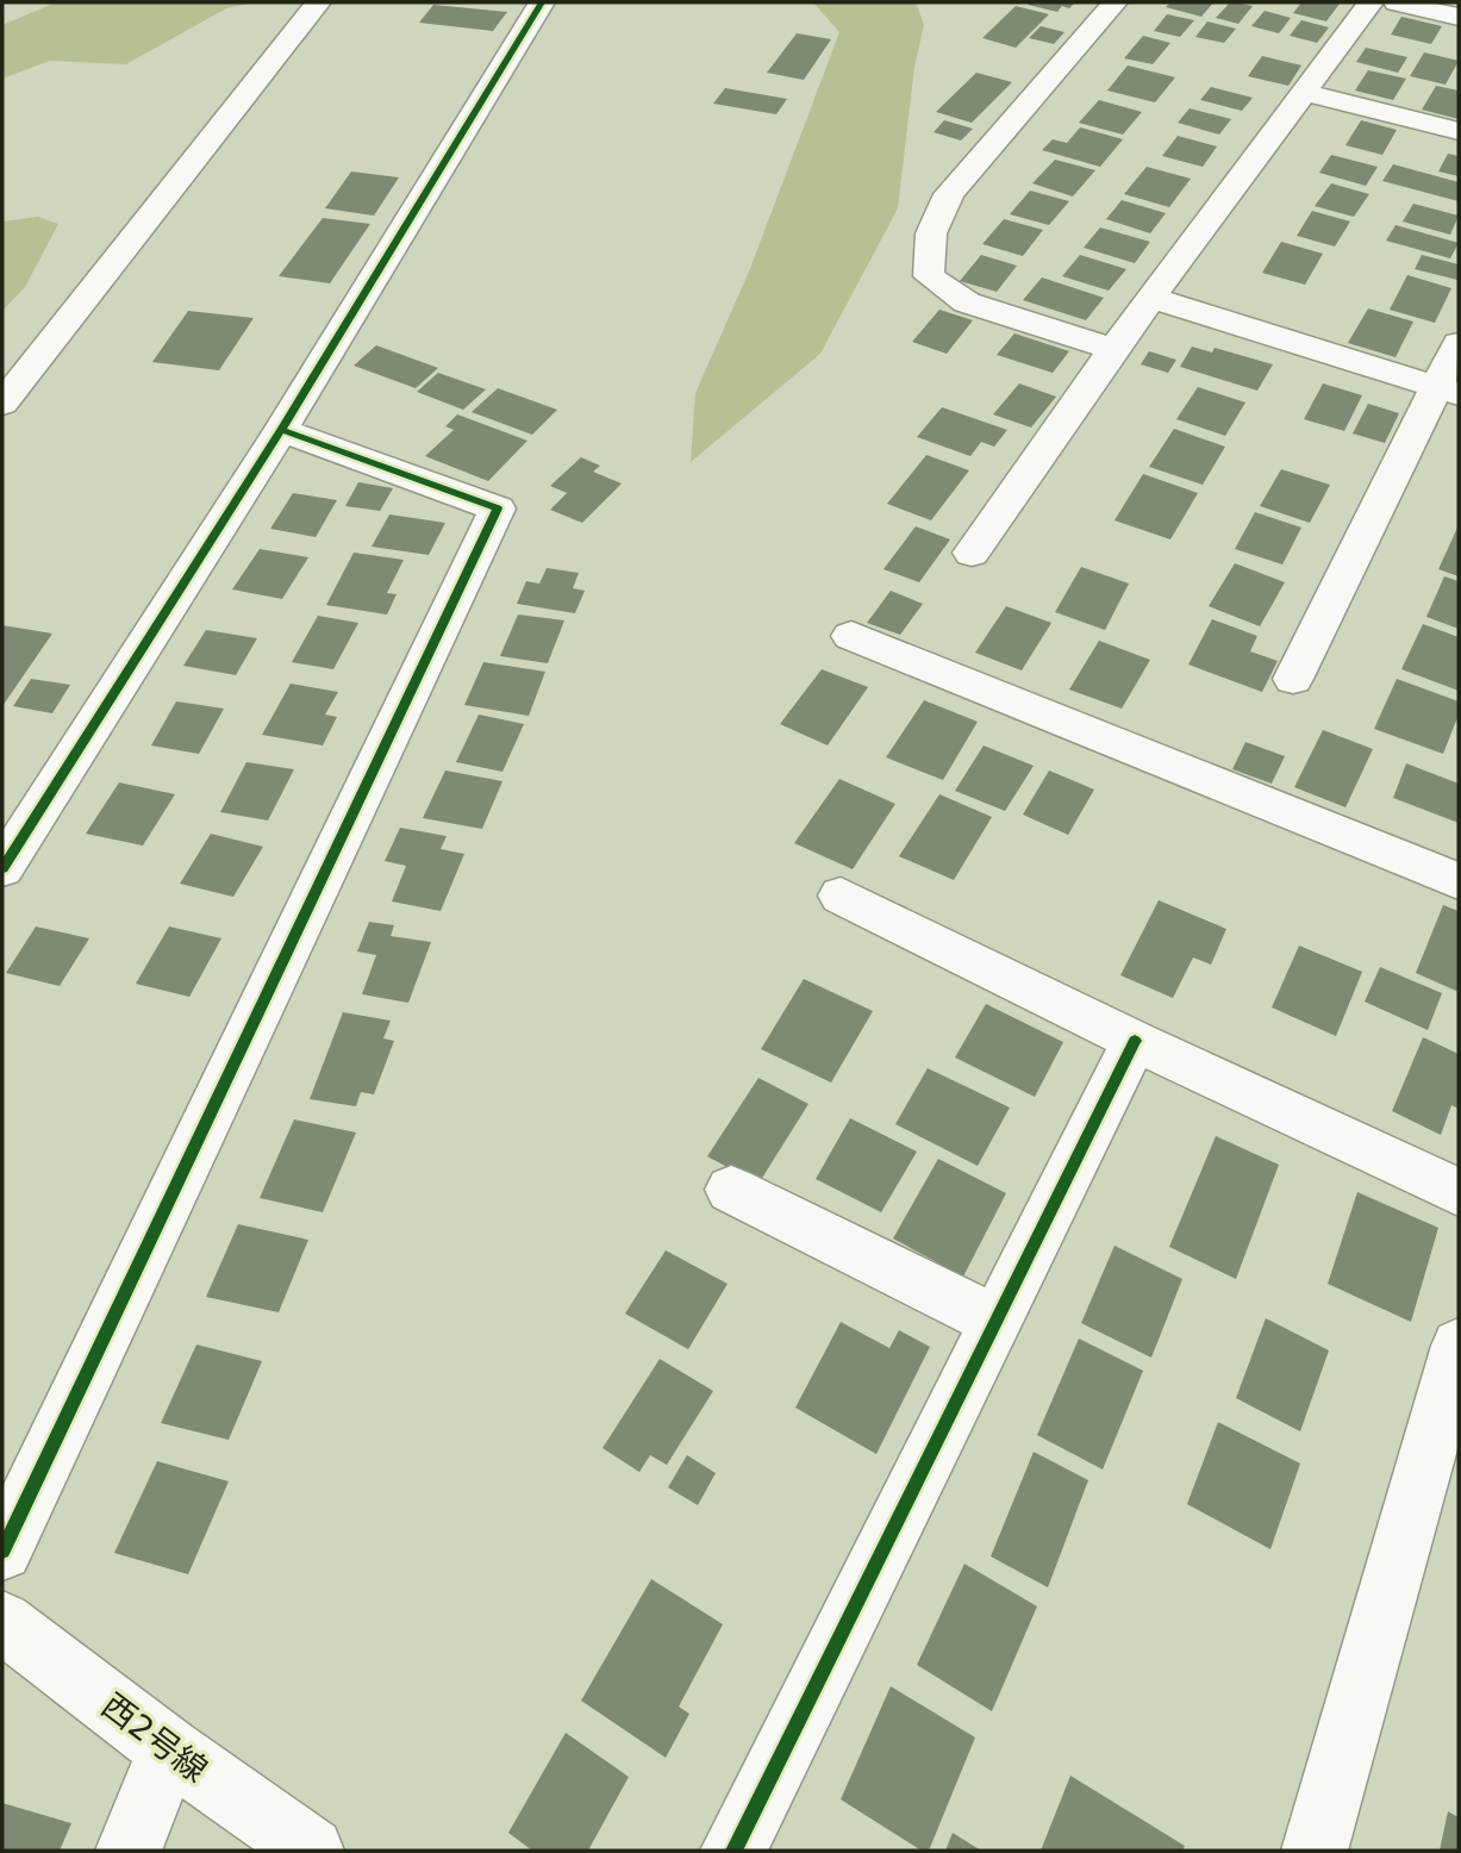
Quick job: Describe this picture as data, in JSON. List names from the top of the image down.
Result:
{
  "streets": {
    "street": ["西2号線"]
  }
}
